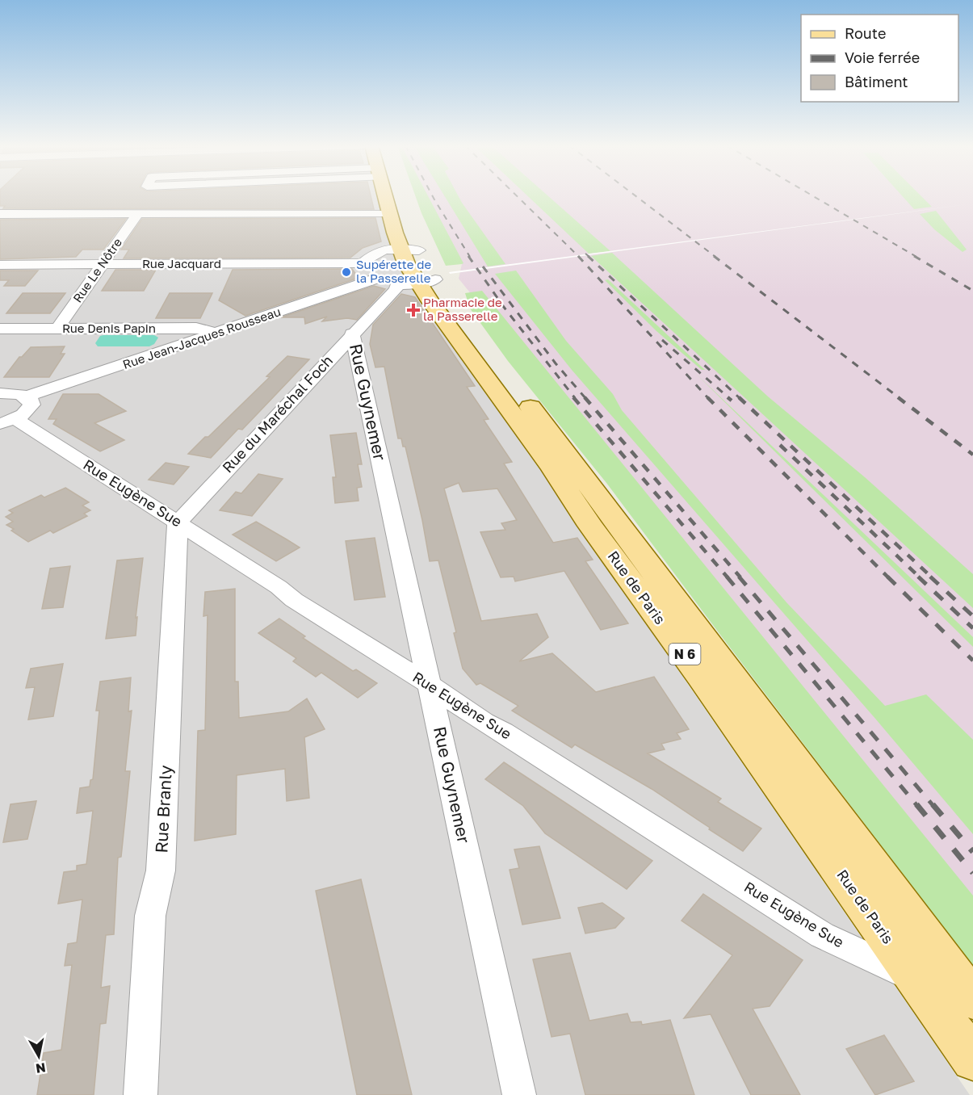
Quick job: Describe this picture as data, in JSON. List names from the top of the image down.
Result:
{
  "streets": {
    "main road": ["Rue de Paris", "N 6"],
    "street": [
      "Rue Jacquard",
      "Rue Le Nôtre",
      "Rue Denis Papin",
      "Rue Jean-Jacques Rousseau",
      "Rue Guynemer",
      "Rue du Maréchal Foch",
      "Rue Eugène Sue",
      "Rue Branly"
    ]
  },
  "crossings": [
    ["Rue Jacquard", "Rue Le Nôtre"],
    ["Rue Le Nôtre", "Rue Denis Papin"],
    ["Rue Denis Papin", "Rue Jean-Jacques Rousseau"],
    ["Rue Guynemer", "Rue du Maréchal Foch"],
    ["Rue Guynemer", "Rue Eugène Sue"],
    ["Rue du Maréchal Foch", "Rue Eugène Sue"],
    ["Rue du Maréchal Foch", "Rue de Paris"],
    ["Rue du Maréchal Foch", "Rue Branly"],
    ["Rue Eugène Sue", "Rue de Paris"],
    ["Rue Eugène Sue", "Rue Branly"]
  ],
  "places": {
    "other": ["Supérette de la Passerelle"],
    "health": ["Pharmacie de la Passerelle"]
  },
  "legend": ["Route", "Voie ferrée", "Bâtiment"],
  "north": "bottom"
}
